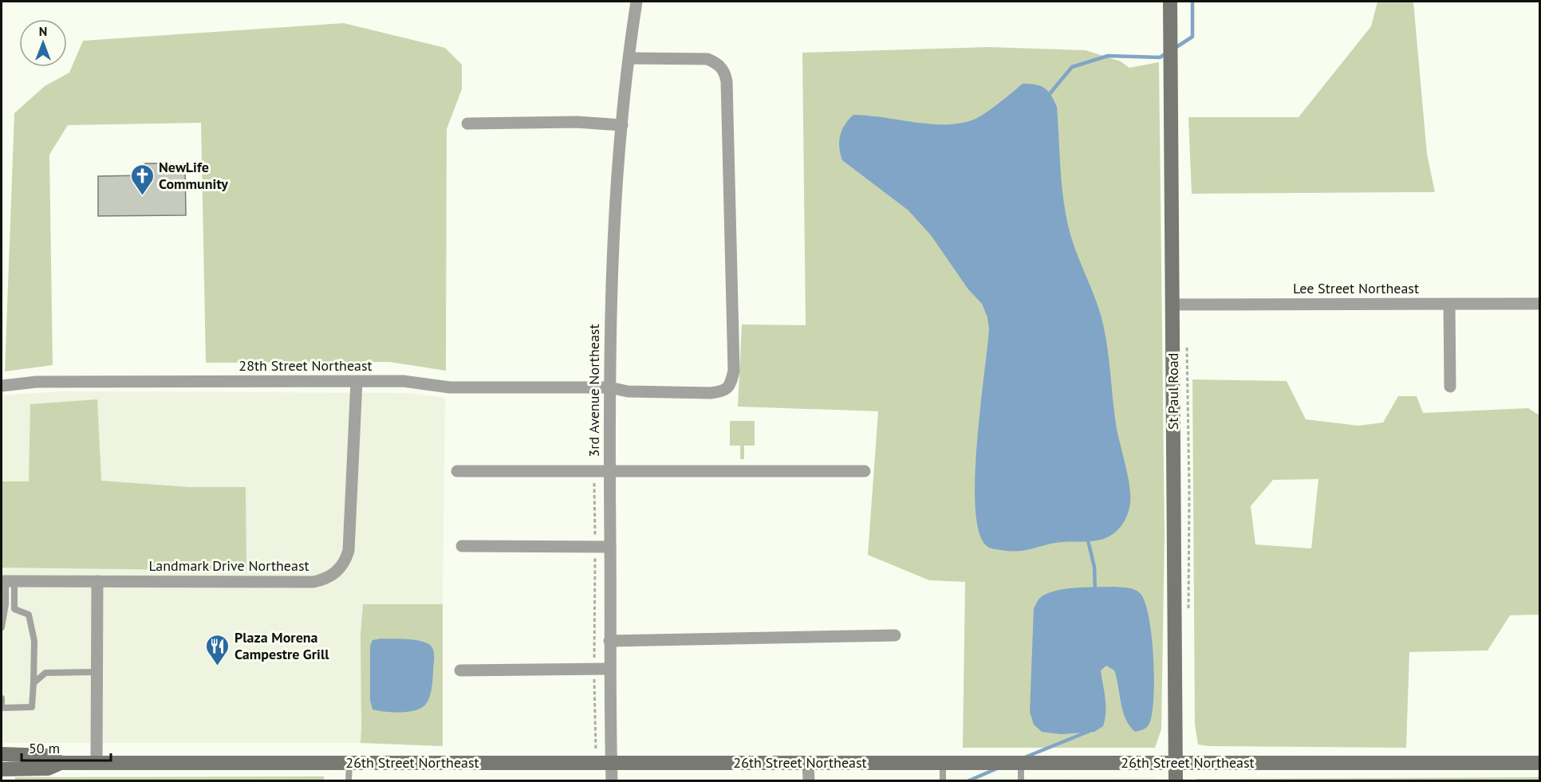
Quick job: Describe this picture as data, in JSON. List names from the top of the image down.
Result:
{
  "streets": {
    "main road": ["St Paul Road", "26th Street Northeast"],
    "street": [
      "Lee Street Northeast",
      "28th Street Northeast",
      "3rd Avenue Northeast",
      "Landmark Drive Northeast"
    ]
  },
  "crossings": [
    ["Lee Street Northeast", "St Paul Road"],
    ["28th Street Northeast", "3rd Avenue Northeast"],
    ["28th Street Northeast", "Landmark Drive Northeast"],
    ["3rd Avenue Northeast", "26th Street Northeast"],
    ["St Paul Road", "26th Street Northeast"]
  ],
  "places": {
    "church": ["NewLife Community"],
    "restaurant": ["Plaza Morena Campestre Grill"]
  },
  "scale_bar": "50 m",
  "north": "top"
}
